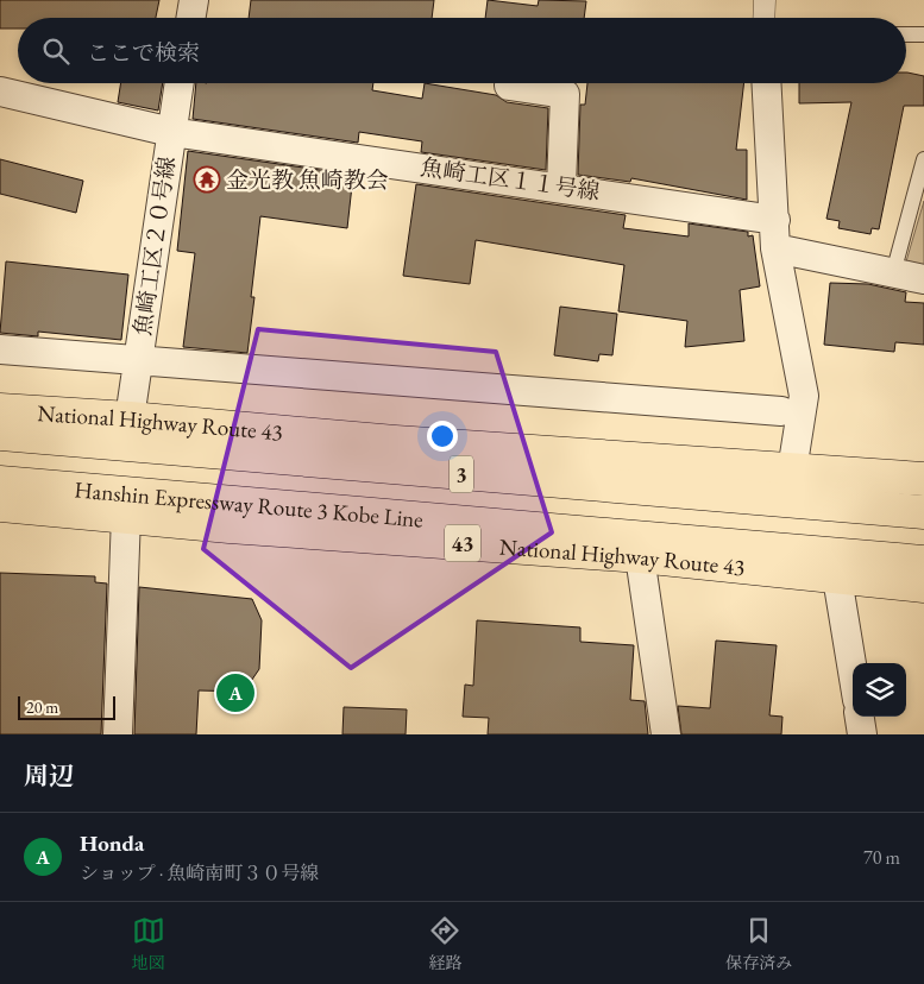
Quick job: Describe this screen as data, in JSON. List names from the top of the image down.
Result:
{
  "streets": {
    "highway": [
      "National Highway Route 43",
      "3",
      "Hanshin Expressway Route 3 Kobe Line",
      "43"
    ],
    "street": ["魚崎工区１１号線", "魚崎工区２０号線"]
  },
  "crossings": [
    ["魚崎工区１１号線", "魚崎工区２０号線"],
    ["魚崎工区２０号線", "National Highway Route 43"]
  ],
  "places": {
    "temple": ["金光教 魚崎教会"]
  },
  "scale_bar": "20 m",
  "page": {
    "search": "ここで検索",
    "pins": "A",
    "scale": "20 m",
    "heading": "周辺",
    "list": [
      {
        "mark": "A",
        "name": "Honda",
        "note": "ショップ · 魚崎南町３０号線",
        "value": "70 m"
      }
    ],
    "nav": ["地図", "経路", "保存済み"]
  }
}
